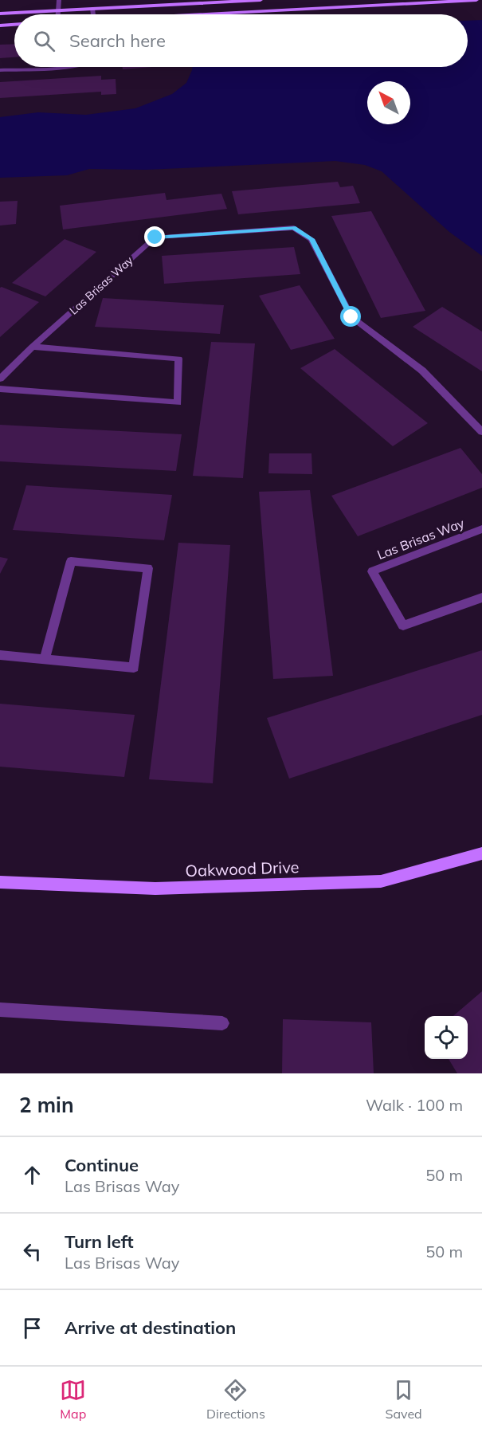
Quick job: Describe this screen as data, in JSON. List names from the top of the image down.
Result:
{
  "streets": {
    "main road": ["Oakwood Drive"],
    "street": ["Las Brisas Way"]
  },
  "north": "top left",
  "page": {
    "search": "Search here",
    "heading": ["2 min", "Walk · 100 m"],
    "list": [
      ["Continue", "Las Brisas Way", "50 m"],
      ["Turn left", "Las Brisas Way", "50 m"],
      "Arrive at destination"
    ],
    "nav": ["Map", "Directions", "Saved"]
  }
}
